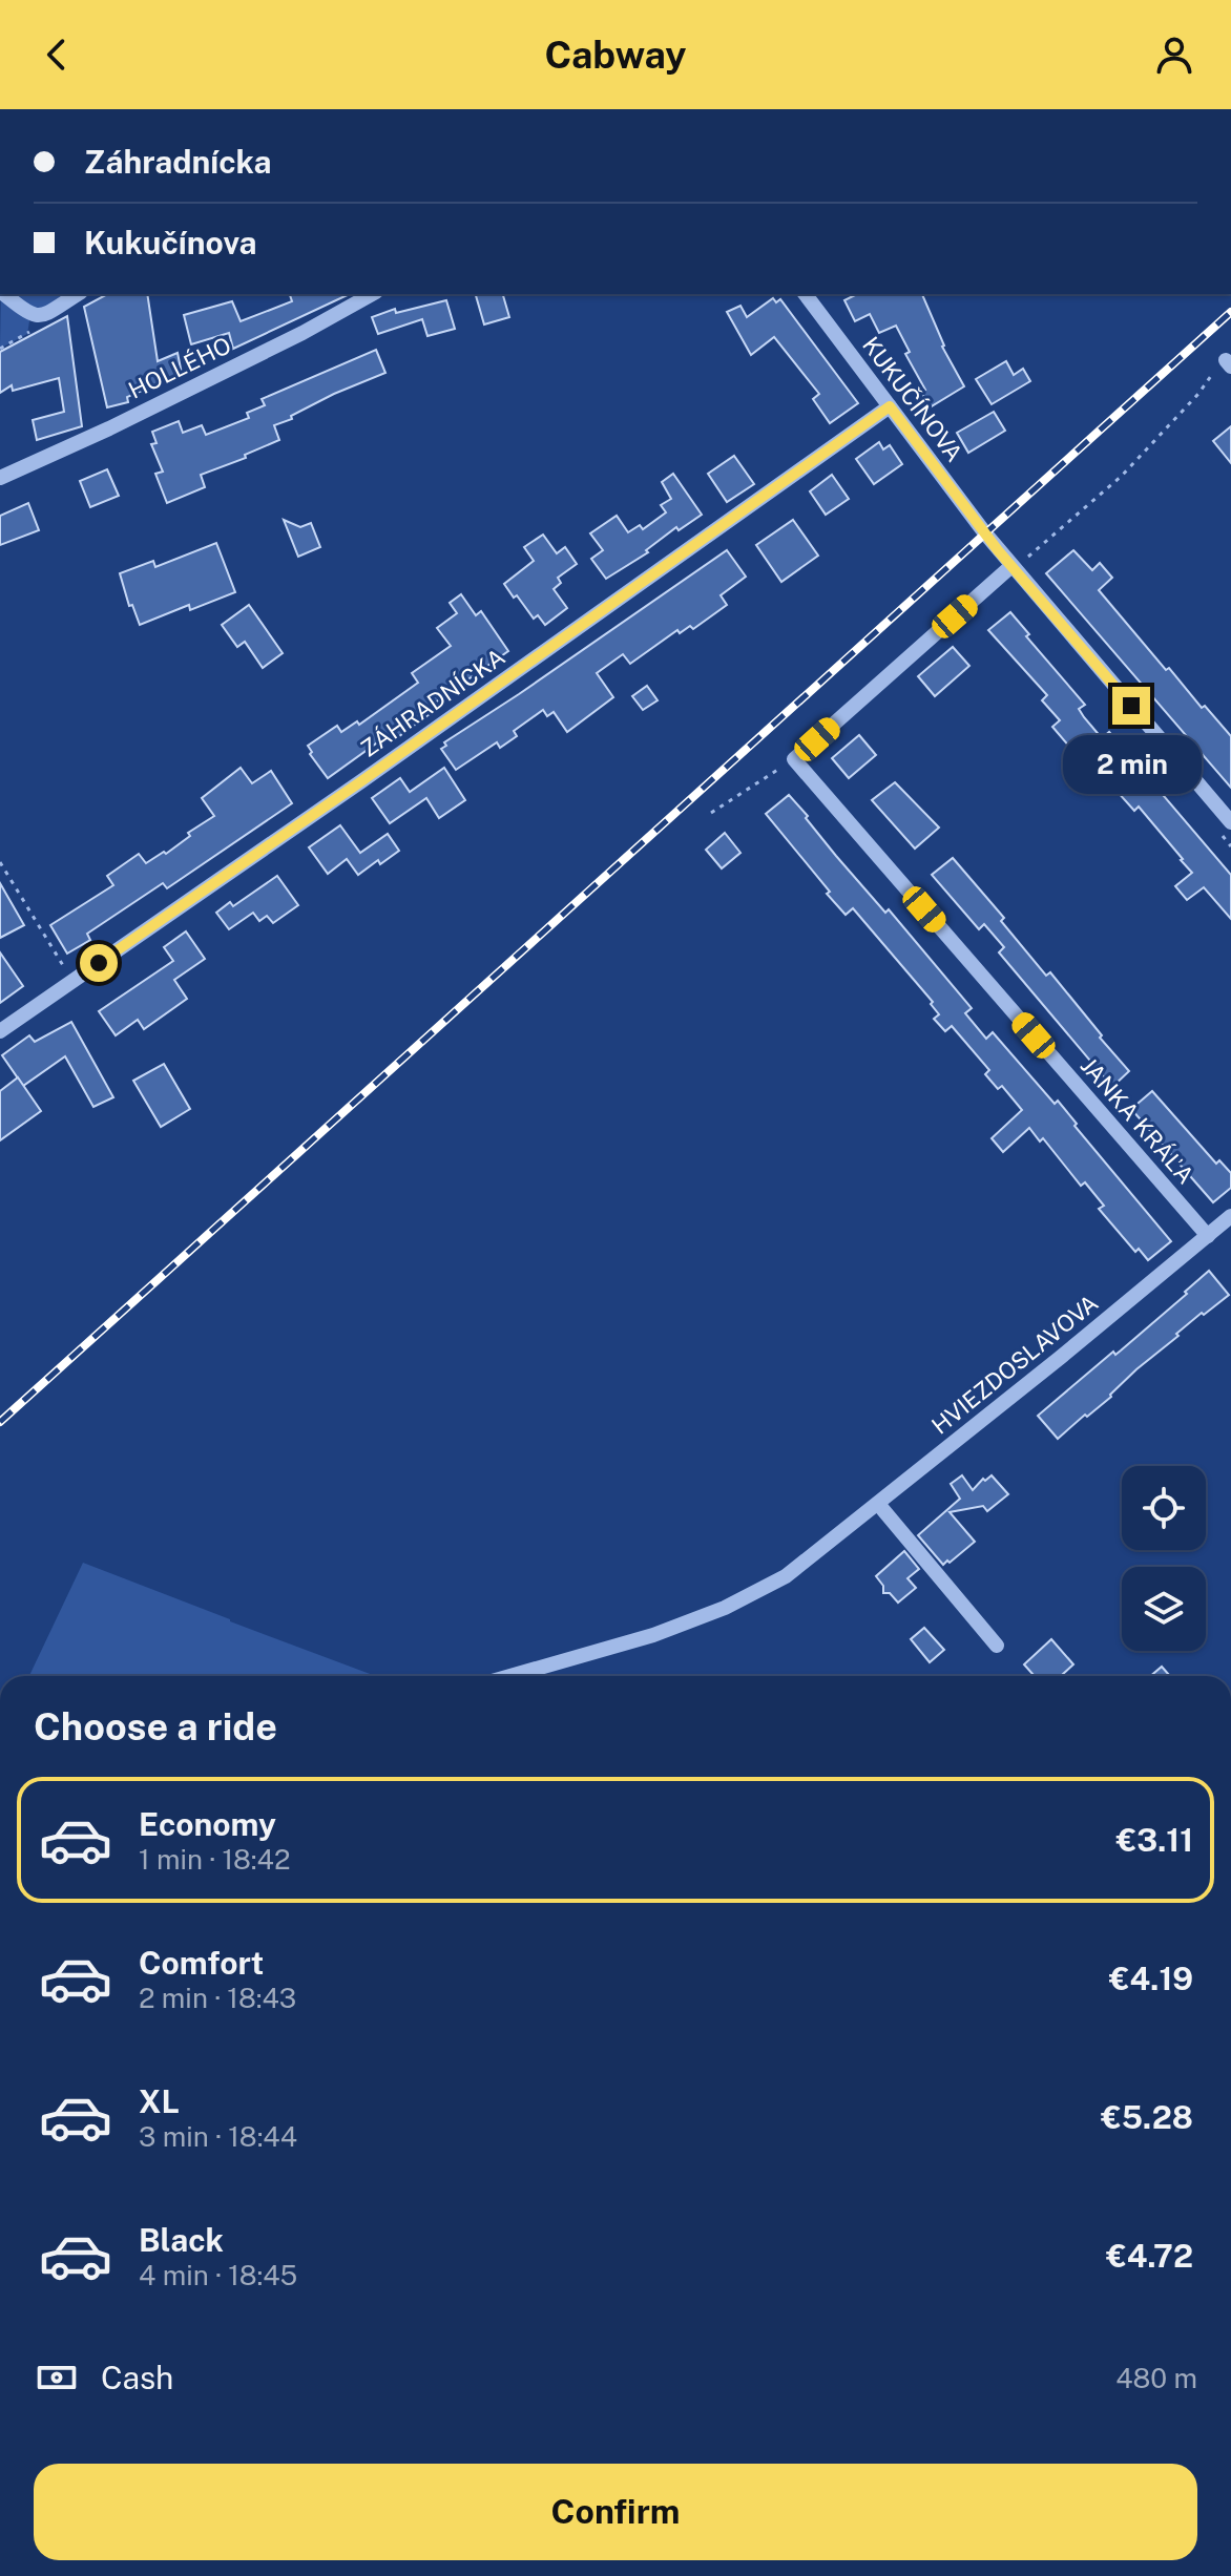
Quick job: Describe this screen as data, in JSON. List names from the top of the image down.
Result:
{
  "streets": {
    "street": [
      "HOLLÉHO",
      "KUKUČÍNOVA",
      "ZÁHRADNÍCKA",
      "JANKA KRÁĽA",
      "HVIEZDOSLAVOVA"
    ]
  },
  "crossings": [
    ["KUKUČÍNOVA", "ZÁHRADNÍCKA"],
    ["JANKA KRÁĽA", "HVIEZDOSLAVOVA"]
  ],
  "page": {
    "header": "Cabway",
    "banner": ["Záhradnícka", "Kukučínova"],
    "bubble": "2 min",
    "heading": "Choose a ride",
    "list": [
      {
        "name": "Economy",
        "note": "1 min · 18:42",
        "value": "€3.11"
      },
      {
        "name": "Comfort",
        "note": "2 min · 18:43",
        "value": "€4.19"
      },
      {
        "name": "XL",
        "note": "3 min · 18:44",
        "value": "€5.28"
      },
      {
        "name": "Black",
        "note": "4 min · 18:45",
        "value": "€4.72"
      }
    ],
    "pay": ["Cash", "480 m"],
    "buttons": "Confirm"
  }
}
